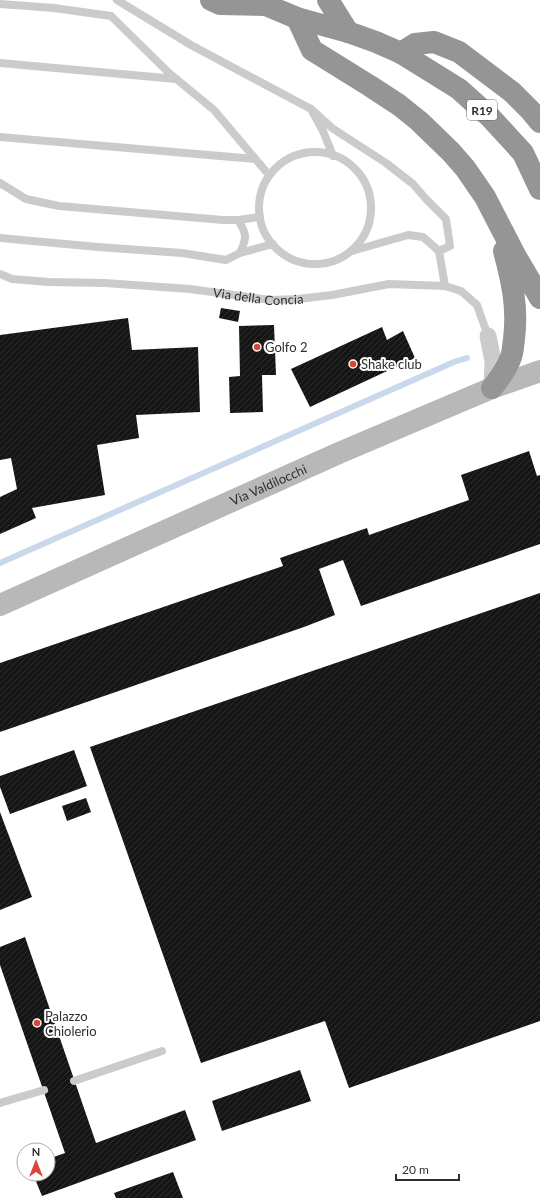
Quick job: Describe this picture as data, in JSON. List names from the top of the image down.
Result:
{
  "streets": {
    "highway": ["R19"],
    "main road": ["Via Valdilocchi"],
    "lane": ["Via della Concia"]
  },
  "places": ["Golfo 2", "Shake club", "Palazzo Chiolerio"],
  "scale_bar": "20 m",
  "north": "top"
}
